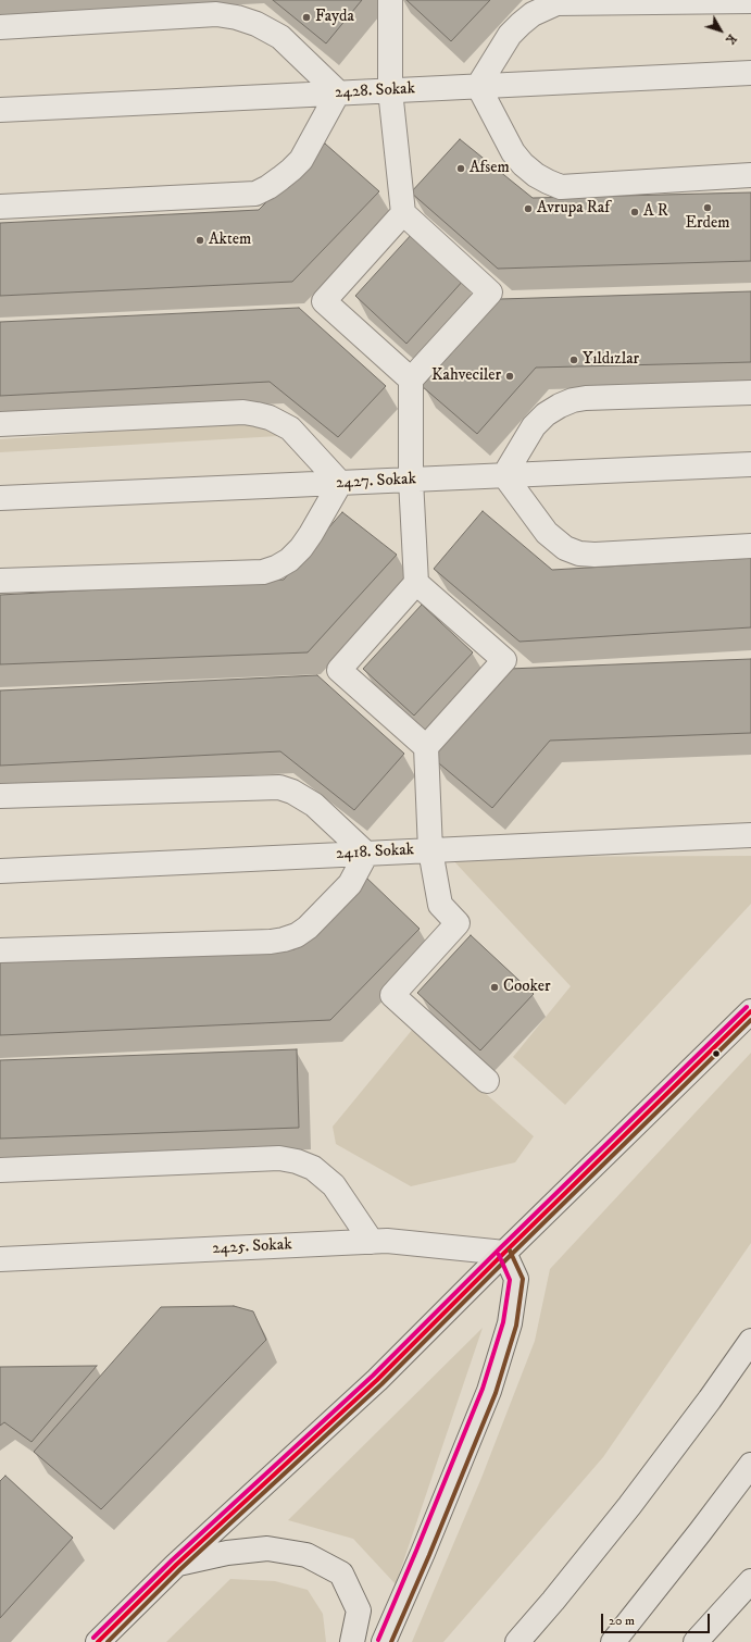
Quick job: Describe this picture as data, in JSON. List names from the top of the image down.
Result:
{
  "streets": {
    "street": [
      "2428. Sokak",
      "2427. Sokak",
      "2418. Sokak",
      "2425. Sokak"
    ]
  },
  "places": [
    "Fayda",
    "Afsem",
    "Erdem",
    "Avrupa Raf",
    "A R",
    "Aktem",
    "Yıldızlar",
    "Kahveciler",
    "Cooker"
  ],
  "scale_bar": "20 m",
  "north": "bottom right"
}
